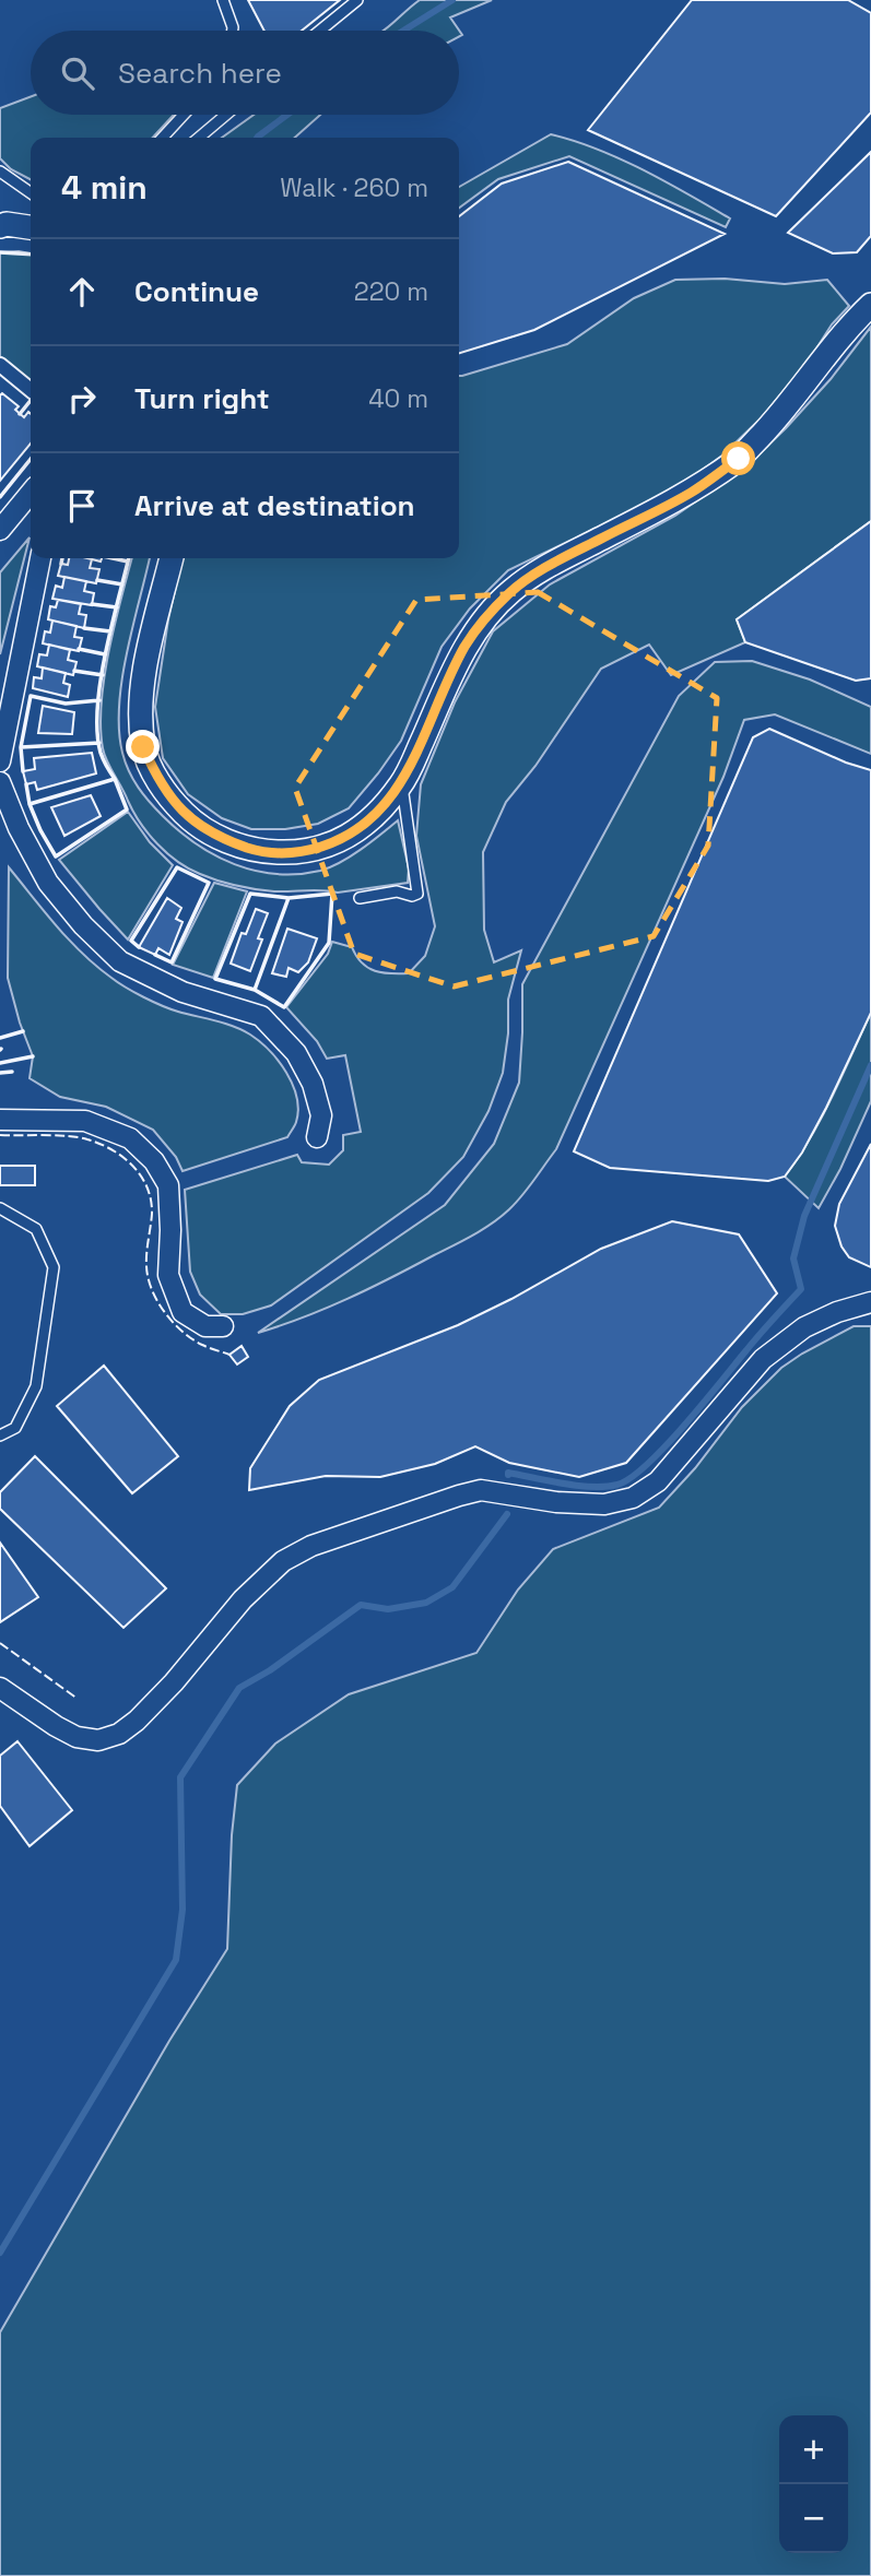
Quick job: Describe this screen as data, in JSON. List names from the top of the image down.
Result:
{
  "page": {
    "search": "Search here",
    "heading": ["4 min", "Walk · 260 m"],
    "list": [
      ["Continue", "220 m"],
      ["Turn right", "40 m"],
      "Arrive at destination"
    ],
    "map_buttons": ["+", "−"]
  }
}
